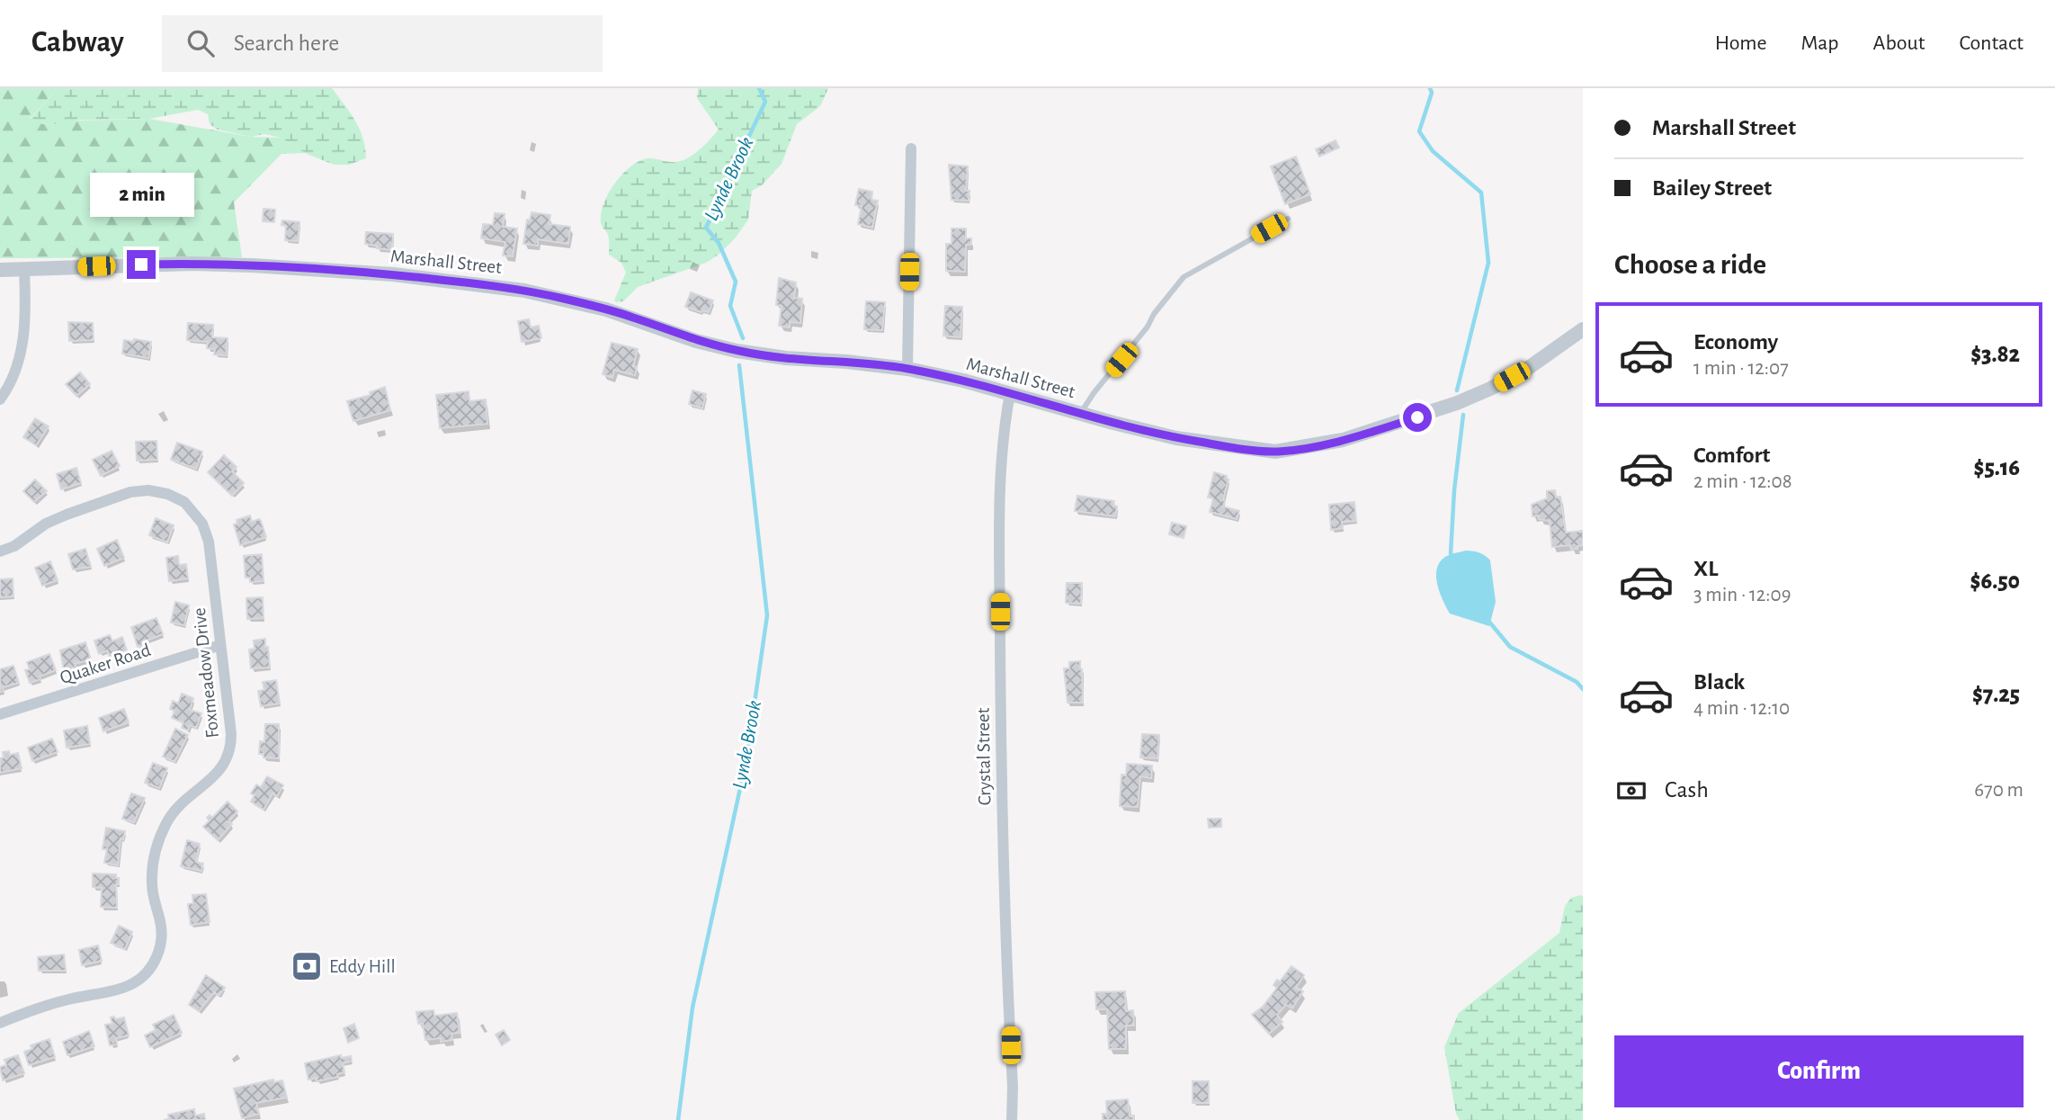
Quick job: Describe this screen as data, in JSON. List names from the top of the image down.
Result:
{
  "streets": {
    "street": [
      "Marshall Street",
      "Quaker Road",
      "Foxmeadow Drive",
      "Crystal Street"
    ]
  },
  "crossings": [
    ["Marshall Street", "Crystal Street"],
    ["Quaker Road", "Foxmeadow Drive"]
  ],
  "water": ["Lynde Brook"],
  "places": {
    "bank": ["Eddy Hill"]
  },
  "page": {
    "header": "Cabway",
    "search": "Search here",
    "nav": [
      "Home",
      "Map",
      "About",
      "Contact"
    ],
    "banner": ["Marshall Street", "Bailey Street"],
    "bubble": "2 min",
    "heading": "Choose a ride",
    "list": [
      {
        "name": "Economy",
        "note": "1 min · 12:07",
        "value": "$3.82"
      },
      {
        "name": "Comfort",
        "note": "2 min · 12:08",
        "value": "$5.16"
      },
      {
        "name": "XL",
        "note": "3 min · 12:09",
        "value": "$6.50"
      },
      {
        "name": "Black",
        "note": "4 min · 12:10",
        "value": "$7.25"
      }
    ],
    "pay": ["Cash", "670 m"],
    "buttons": "Confirm"
  }
}
